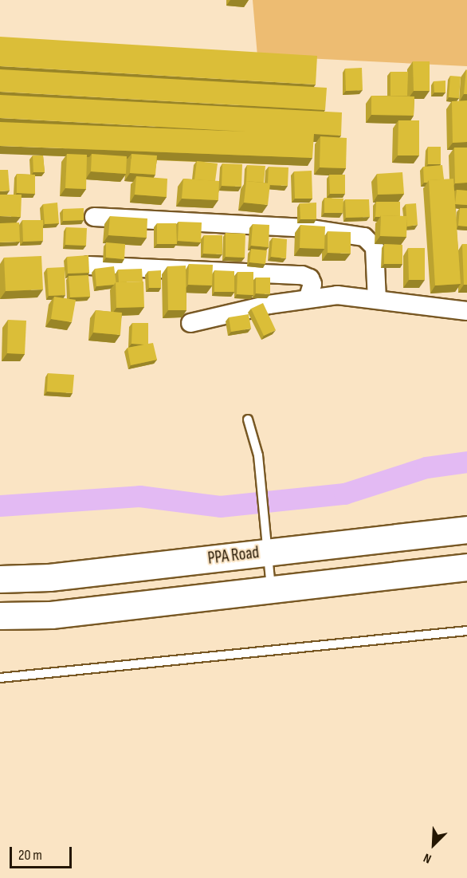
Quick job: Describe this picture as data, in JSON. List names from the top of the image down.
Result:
{
  "streets": {
    "highway": ["PPA Road"]
  },
  "scale_bar": "20 m",
  "north": "bottom left"
}
